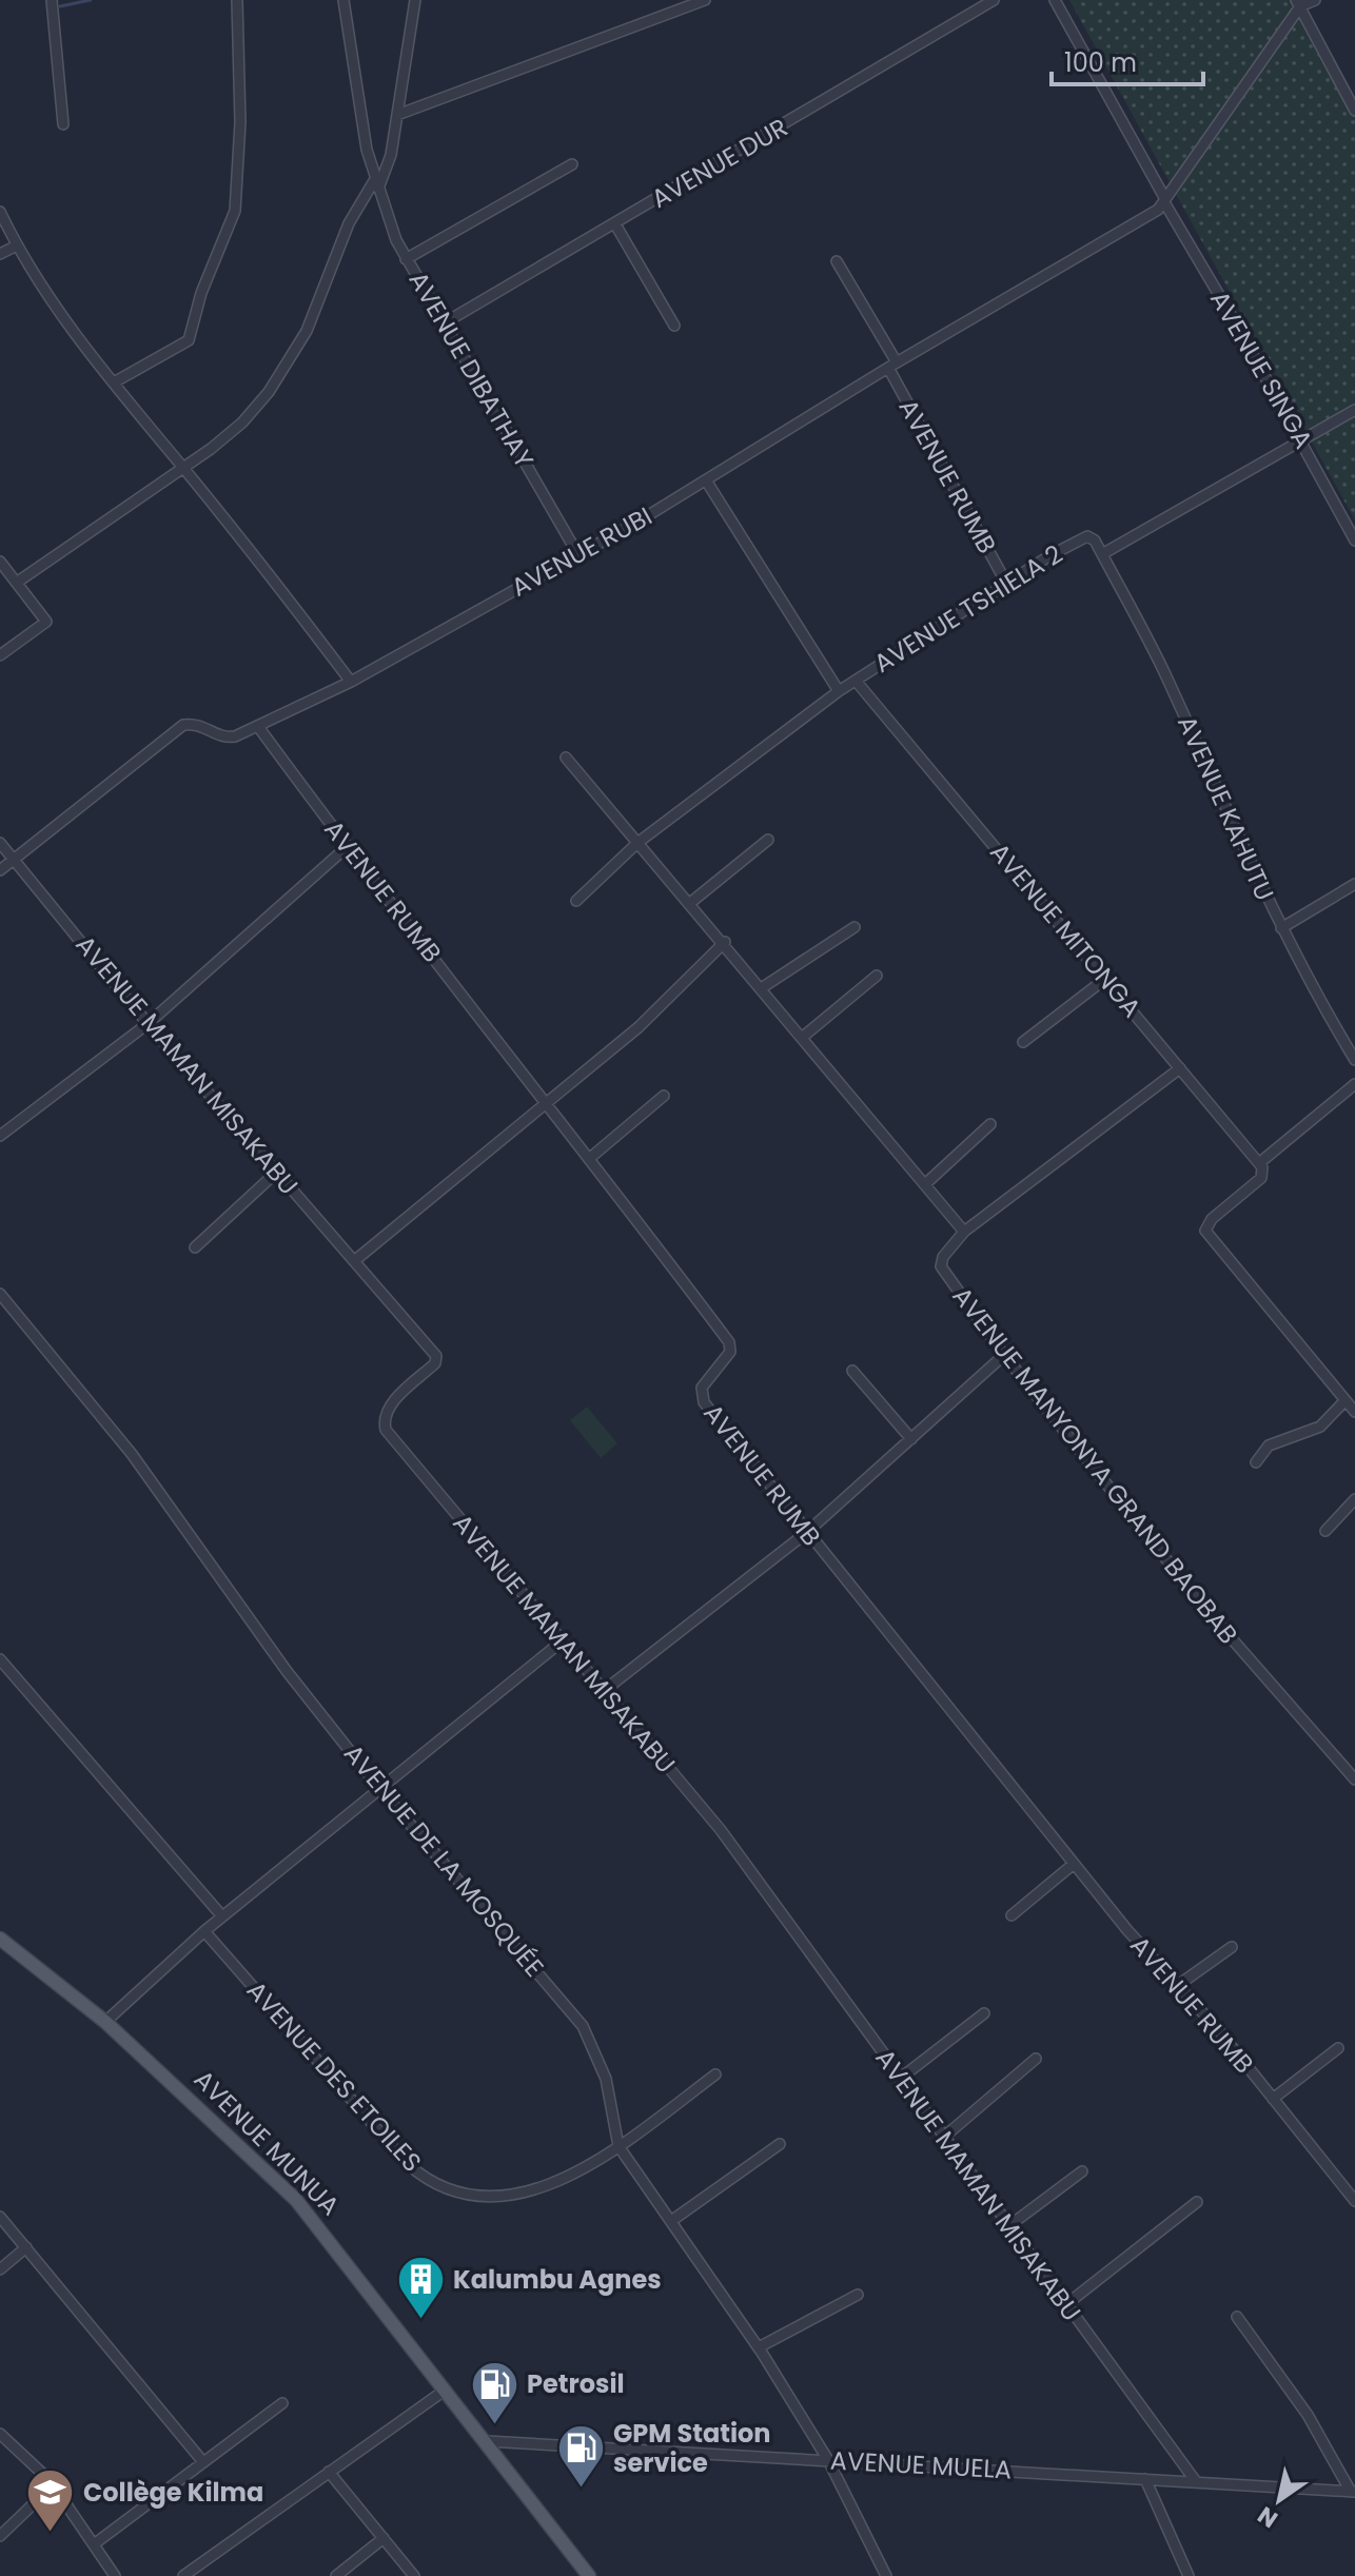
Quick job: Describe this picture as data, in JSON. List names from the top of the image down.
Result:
{
  "streets": {
    "main road": ["AVENUE MUNUA"],
    "street": [
      "AVENUE DUR",
      "AVENUE DIBATHAY",
      "AVENUE SINGA",
      "AVENUE RUMB",
      "AVENUE RUBI",
      "AVENUE TSHIELA 2",
      "AVENUE KAHUTU",
      "AVENUE MITONGA",
      "AVENUE MAMAN MISAKABU",
      "AVENUE MANYONYA GRAND BAOBAB",
      "AVENUE DE LA MOSQUÉE",
      "AVENUE DES ETOILES",
      "AVENUE MUELA"
    ]
  },
  "crossings": [
    ["AVENUE DUR", "AVENUE DIBATHAY"],
    ["AVENUE DIBATHAY", "AVENUE RUBI"],
    ["AVENUE SINGA", "AVENUE RUBI"],
    ["AVENUE SINGA", "AVENUE TSHIELA 2"],
    ["AVENUE RUMB", "AVENUE RUBI"],
    ["AVENUE RUMB", "AVENUE TSHIELA 2"],
    ["AVENUE RUBI", "AVENUE MAMAN MISAKABU"],
    ["AVENUE TSHIELA 2", "AVENUE KAHUTU"],
    ["AVENUE TSHIELA 2", "AVENUE MITONGA"],
    ["AVENUE MAMAN MISAKABU", "AVENUE MUELA"],
    ["AVENUE DE LA MOSQUÉE", "AVENUE DES ETOILES"],
    ["AVENUE DE LA MOSQUÉE", "AVENUE MUELA"],
    ["AVENUE MUNUA", "AVENUE MUELA"]
  ],
  "places": {
    "building": ["Kalumbu Agnes"],
    "fuel station": ["Petrosil", "GPM Station service"],
    "school or university": ["Collège Kilma"]
  },
  "scale_bar": "100 m",
  "north": "bottom left"
}
